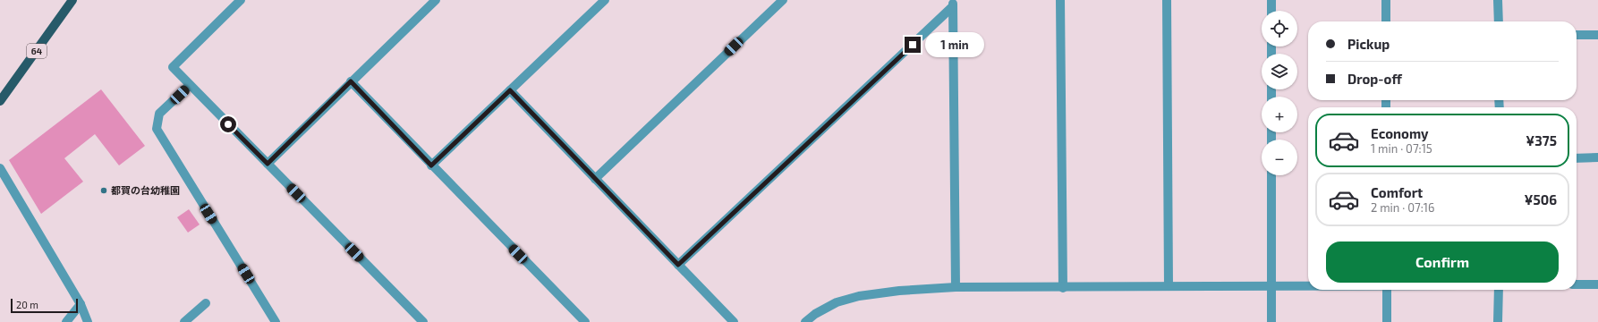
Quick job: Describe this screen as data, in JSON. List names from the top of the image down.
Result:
{
  "streets": {
    "main road": ["64"]
  },
  "places": ["都賀の台幼稚園"],
  "scale_bar": "20 m",
  "page": {
    "map_buttons": ["+", "−"],
    "banner": ["Pickup", "Drop-off"],
    "bubble": "1 min",
    "list": [
      {
        "name": "Economy",
        "note": "1 min · 07:15",
        "value": "¥375"
      },
      {
        "name": "Comfort",
        "note": "2 min · 07:16",
        "value": "¥506"
      }
    ],
    "buttons": "Confirm",
    "scale": "20 m"
  }
}
